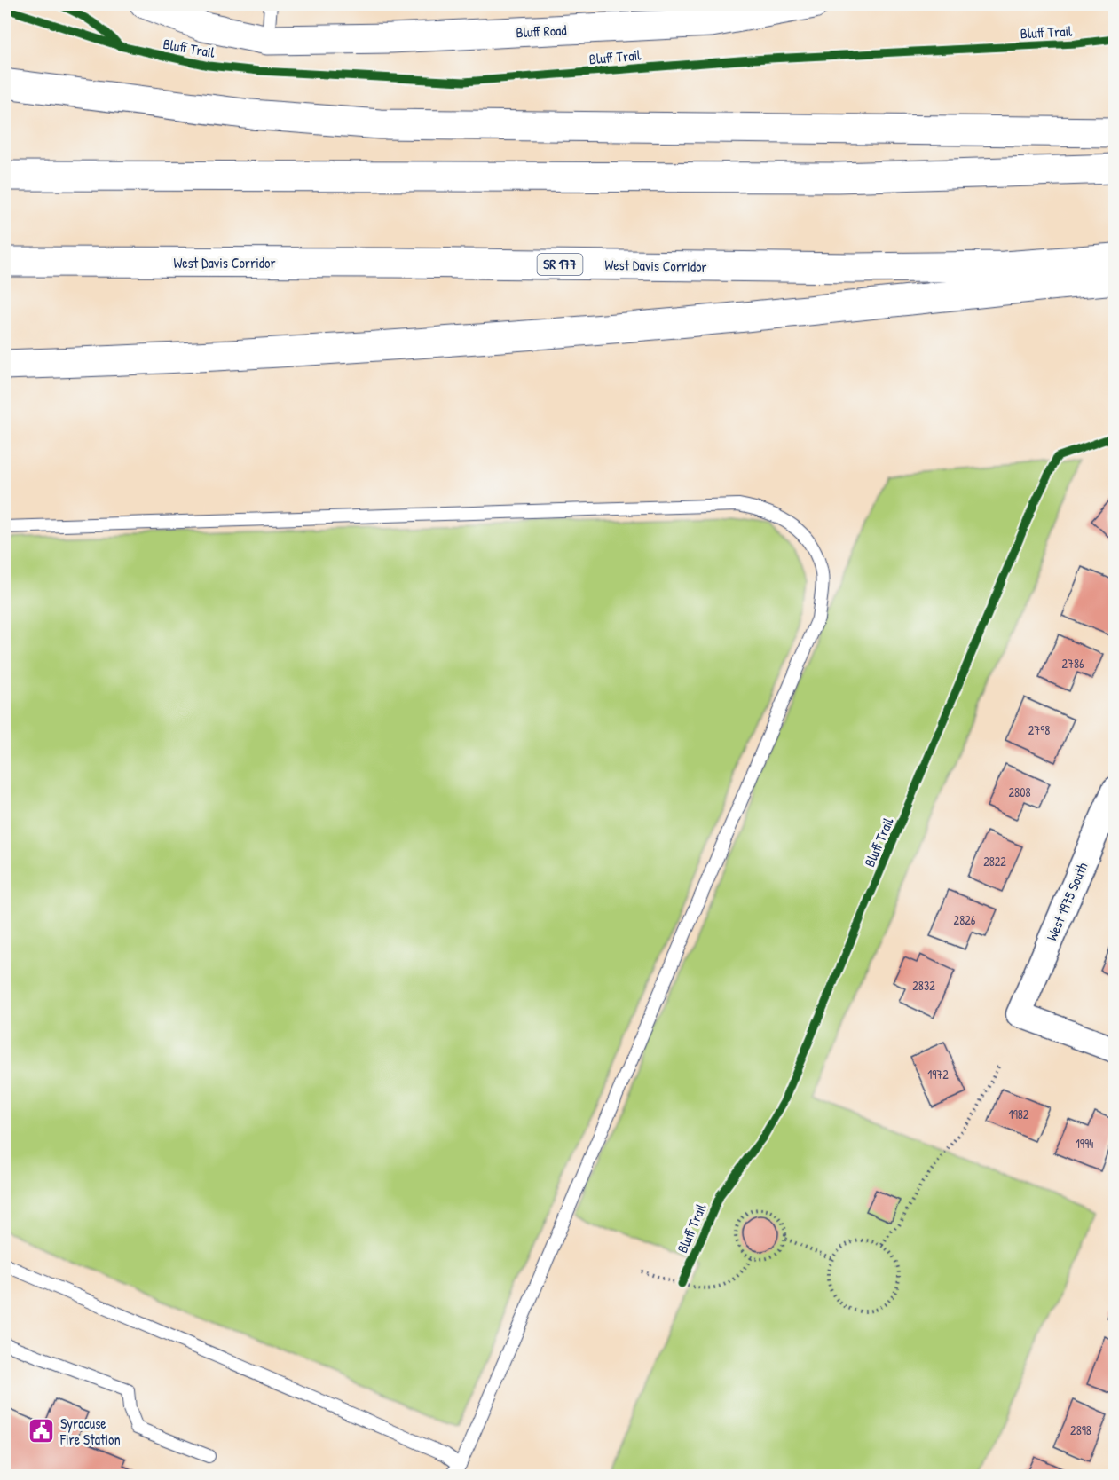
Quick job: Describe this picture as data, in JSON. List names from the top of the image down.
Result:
{
  "streets": {
    "main road": ["Bluff Road", "West Davis Corridor", "SR 177"],
    "street": ["West 1975 South"],
    "cycle path": ["Bluff Trail"]
  },
  "places": {
    "public building": ["Syracuse Fire Station"]
  },
  "house_numbers": [
    "2786",
    "2798",
    "2808",
    "2822",
    "2826",
    "2832",
    "1972",
    "1982",
    "1994",
    "2898"
  ]
}
